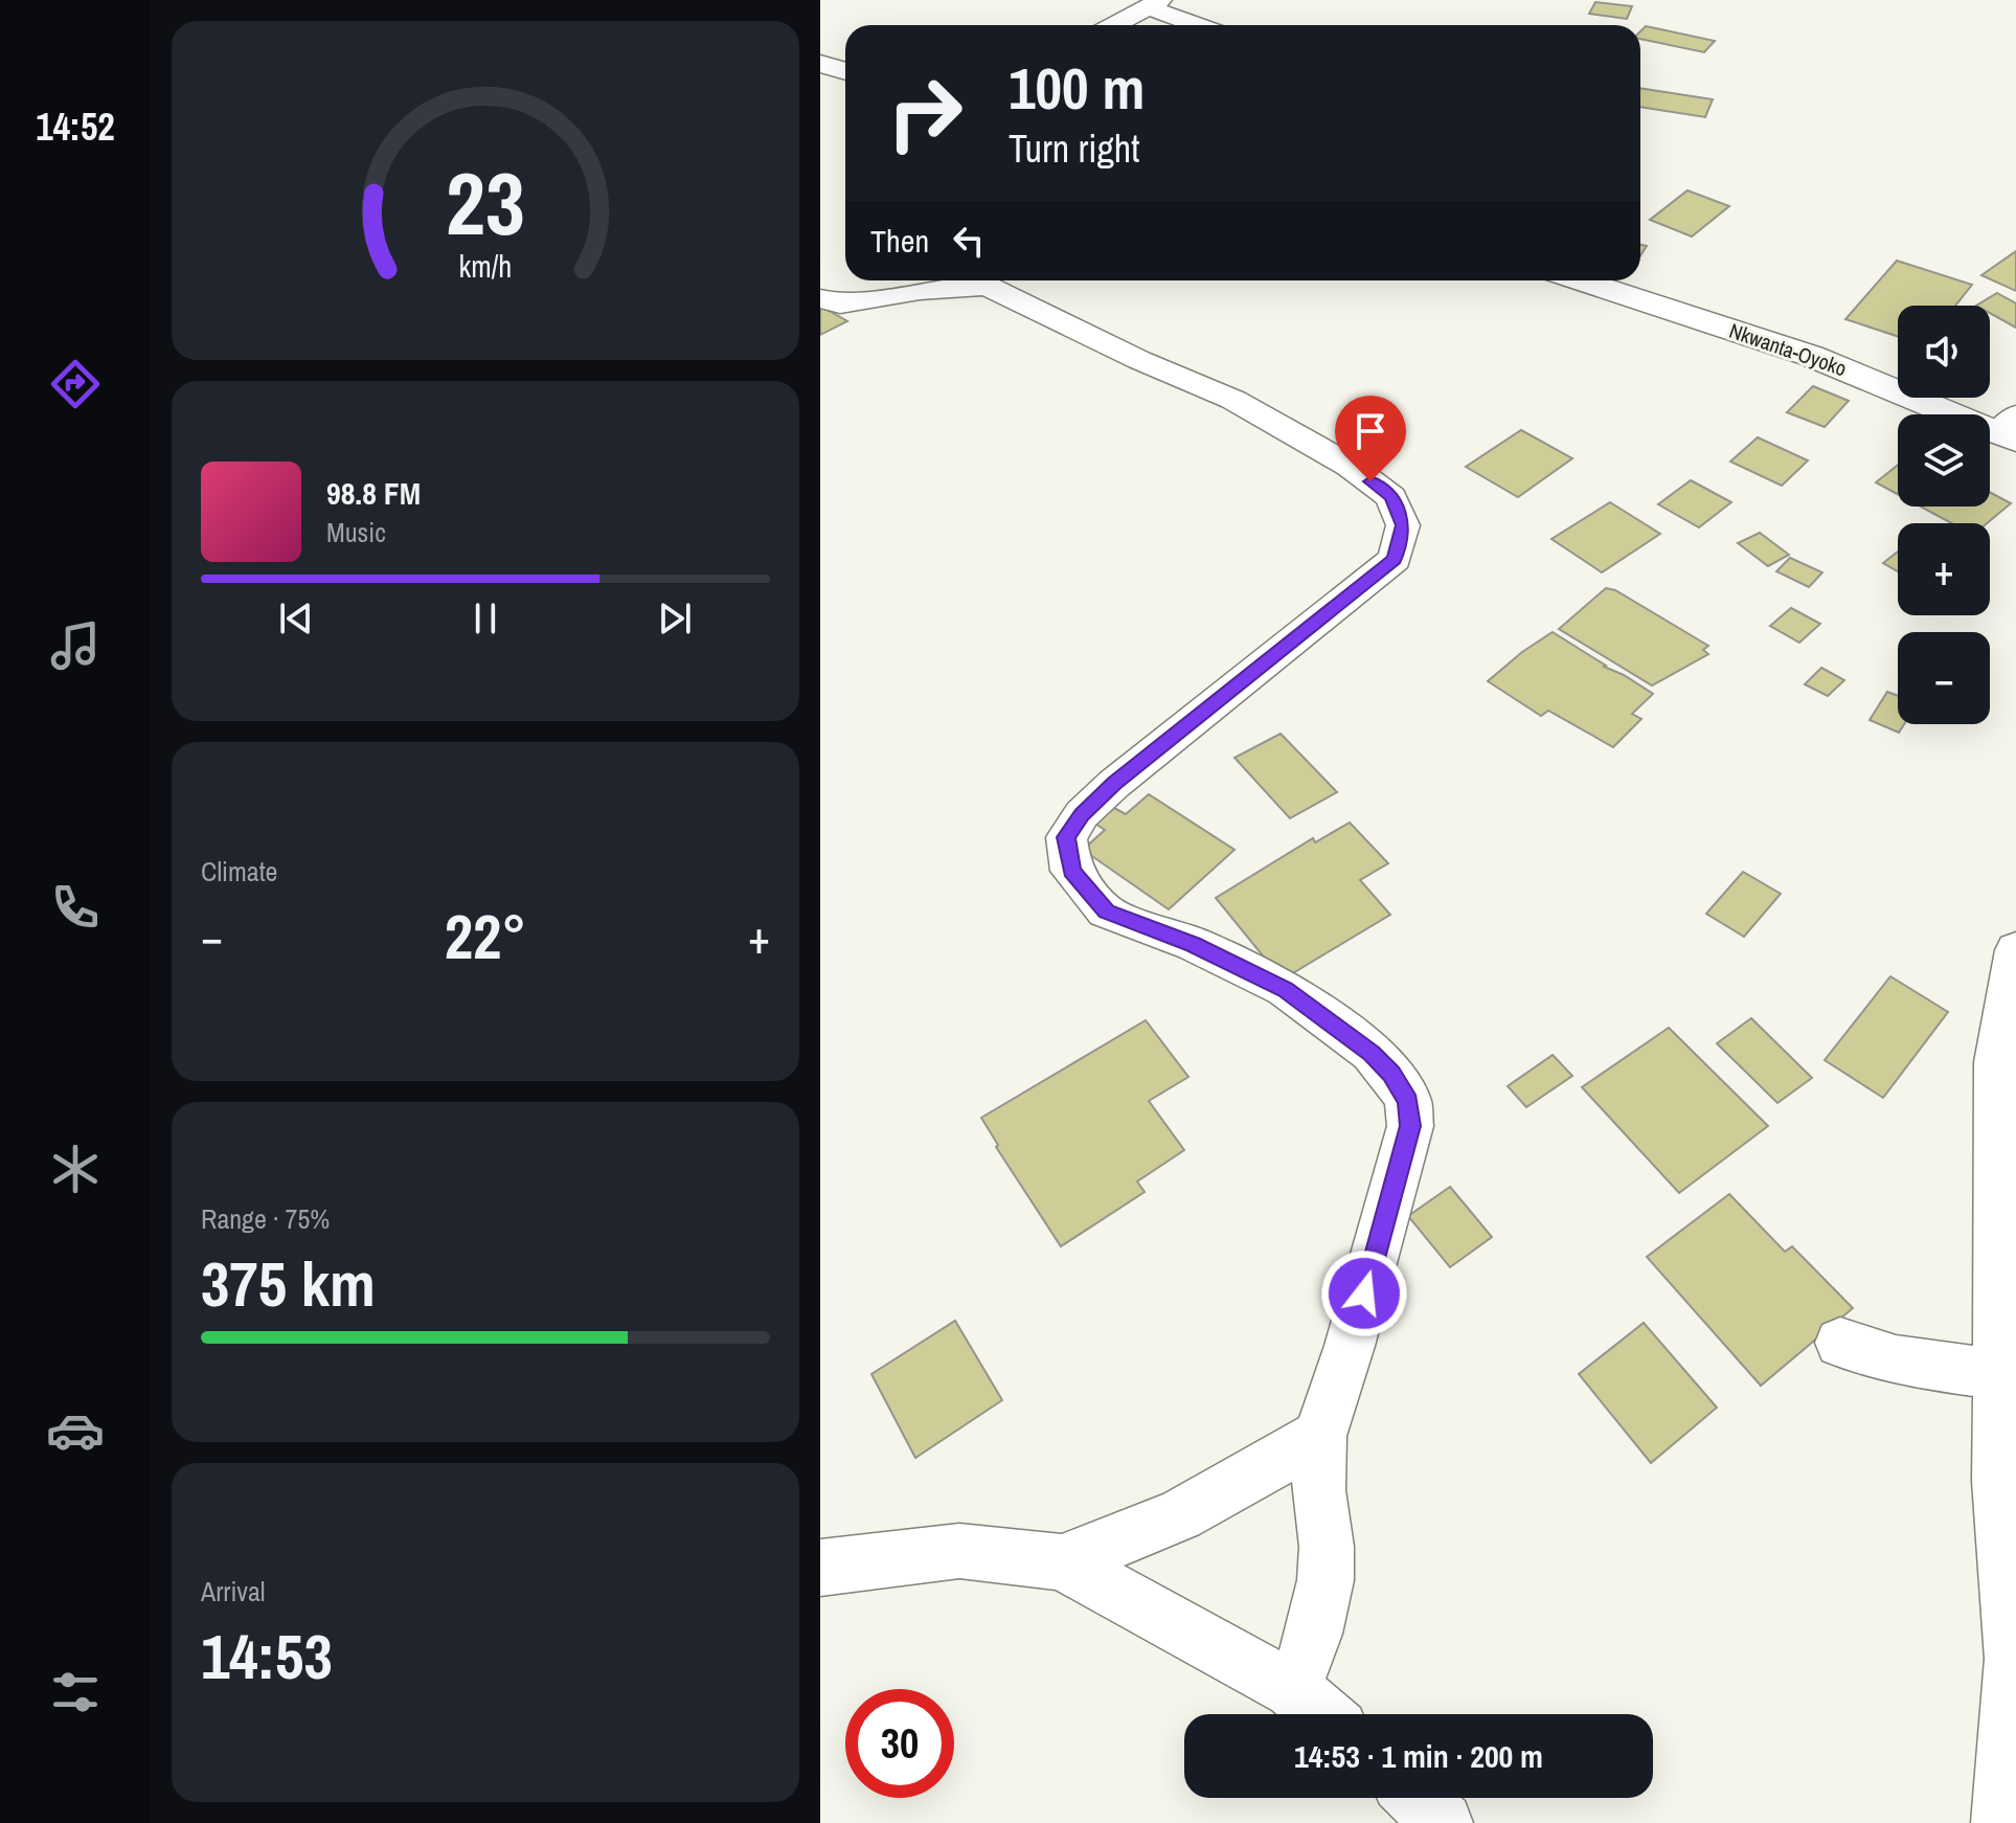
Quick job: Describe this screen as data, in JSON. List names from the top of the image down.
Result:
{
  "streets": {
    "street": ["Nkwanta-Oyoko"]
  },
  "page": {
    "tabs": "14:52",
    "turn": ["100 m", "Turn right"],
    "then": "Then",
    "map_buttons": ["+", "−"],
    "song": ["98.8 FM", "Music"],
    "tile": [
      "Climate",
      ["Range · 75%", "375 km"],
      ["Arrival", "14:53"]
    ],
    "heat": ["−", "22°", "+"],
    "limit": "30",
    "trip": "14:53 · 1 min · 200 m",
    "gauge": ["23", "km/h"]
  }
}
